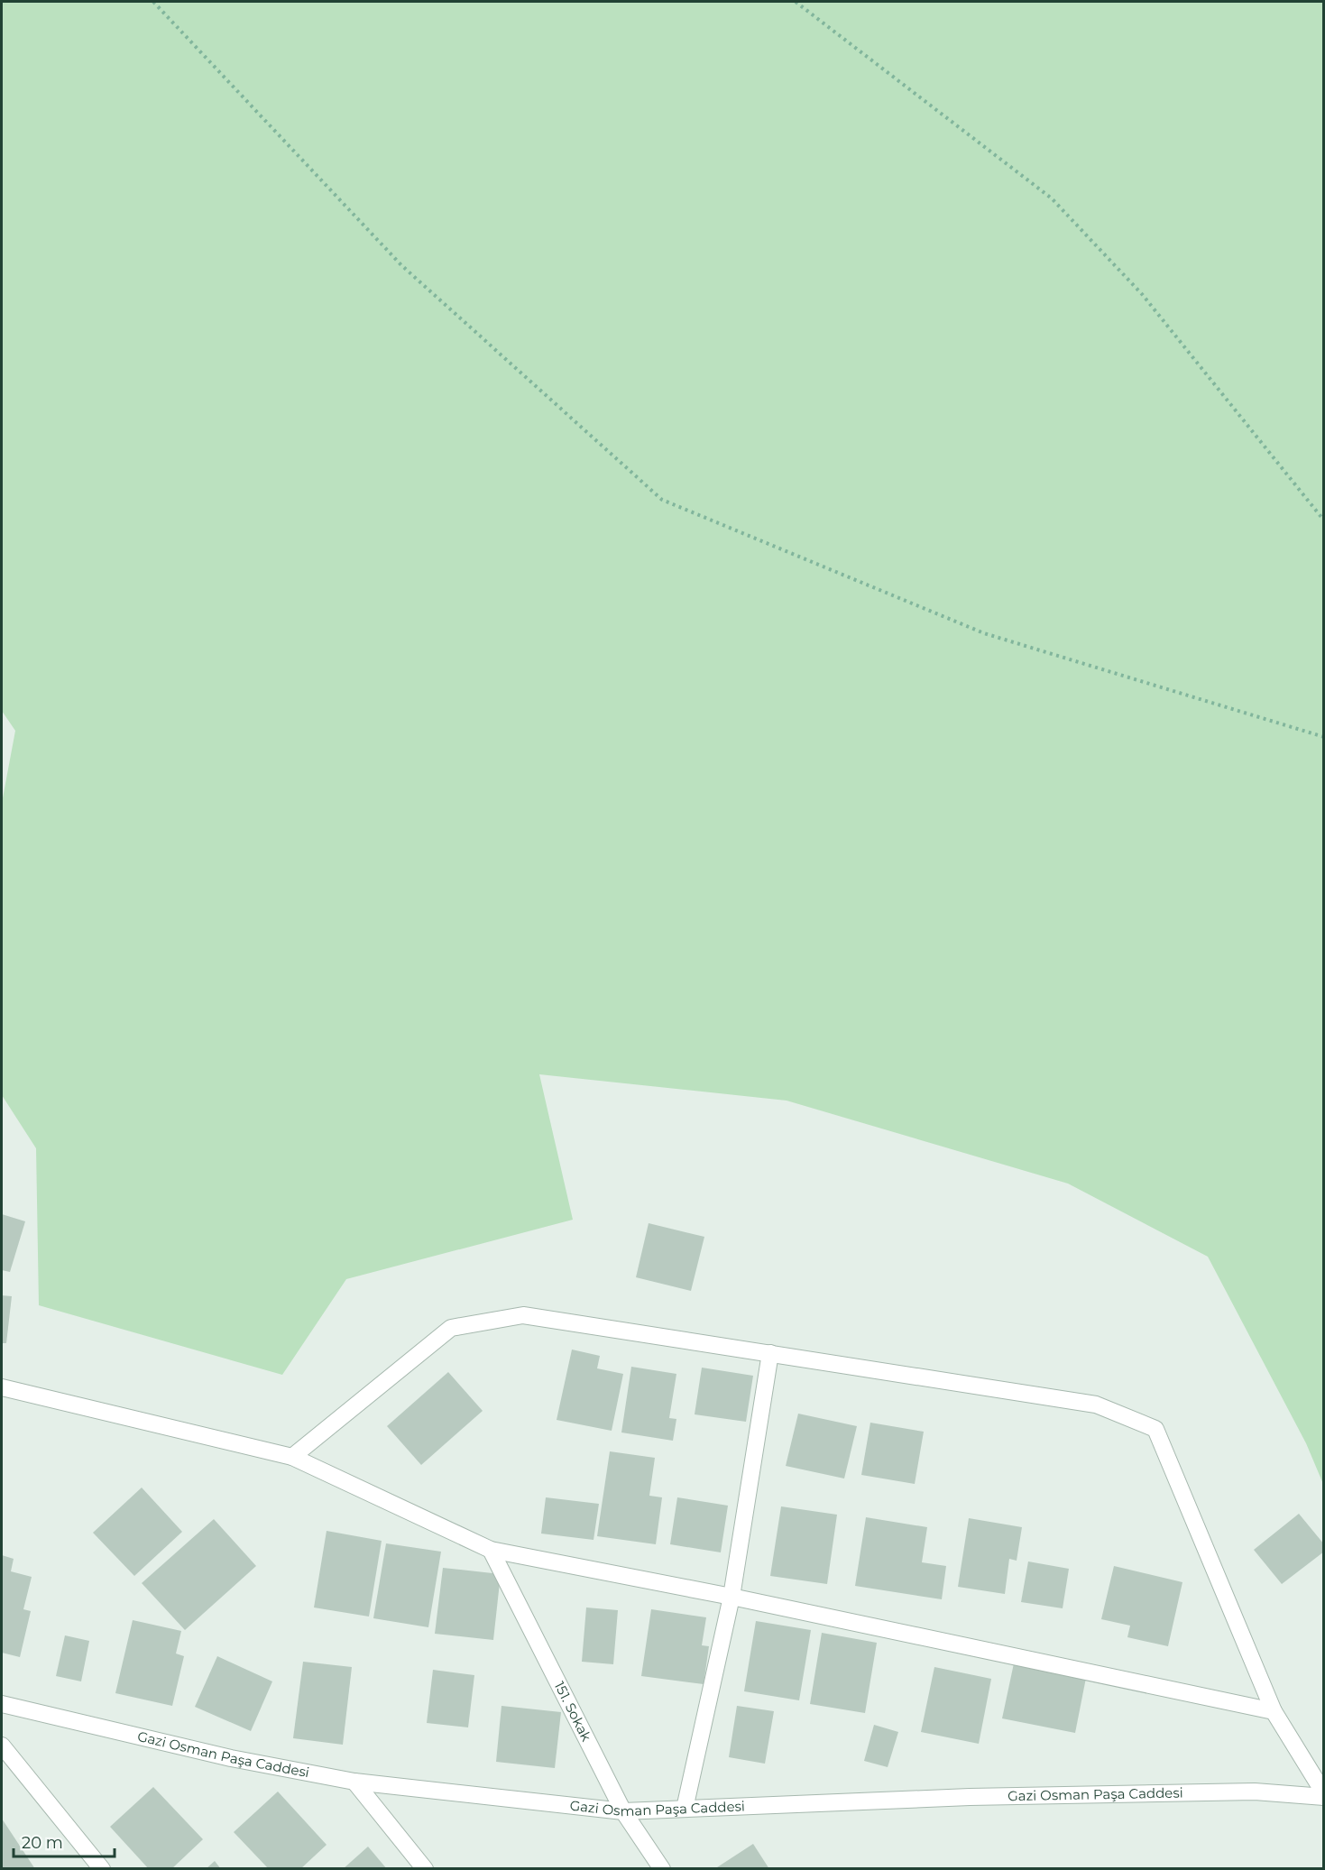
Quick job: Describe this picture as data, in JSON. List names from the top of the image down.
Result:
{
  "streets": {
    "street": ["151. Sokak", "Gazi Osman Paşa Caddesi"]
  },
  "crossings": [
    ["151. Sokak", "Gazi Osman Paşa Caddesi"]
  ],
  "scale_bar": "20 m"
}
